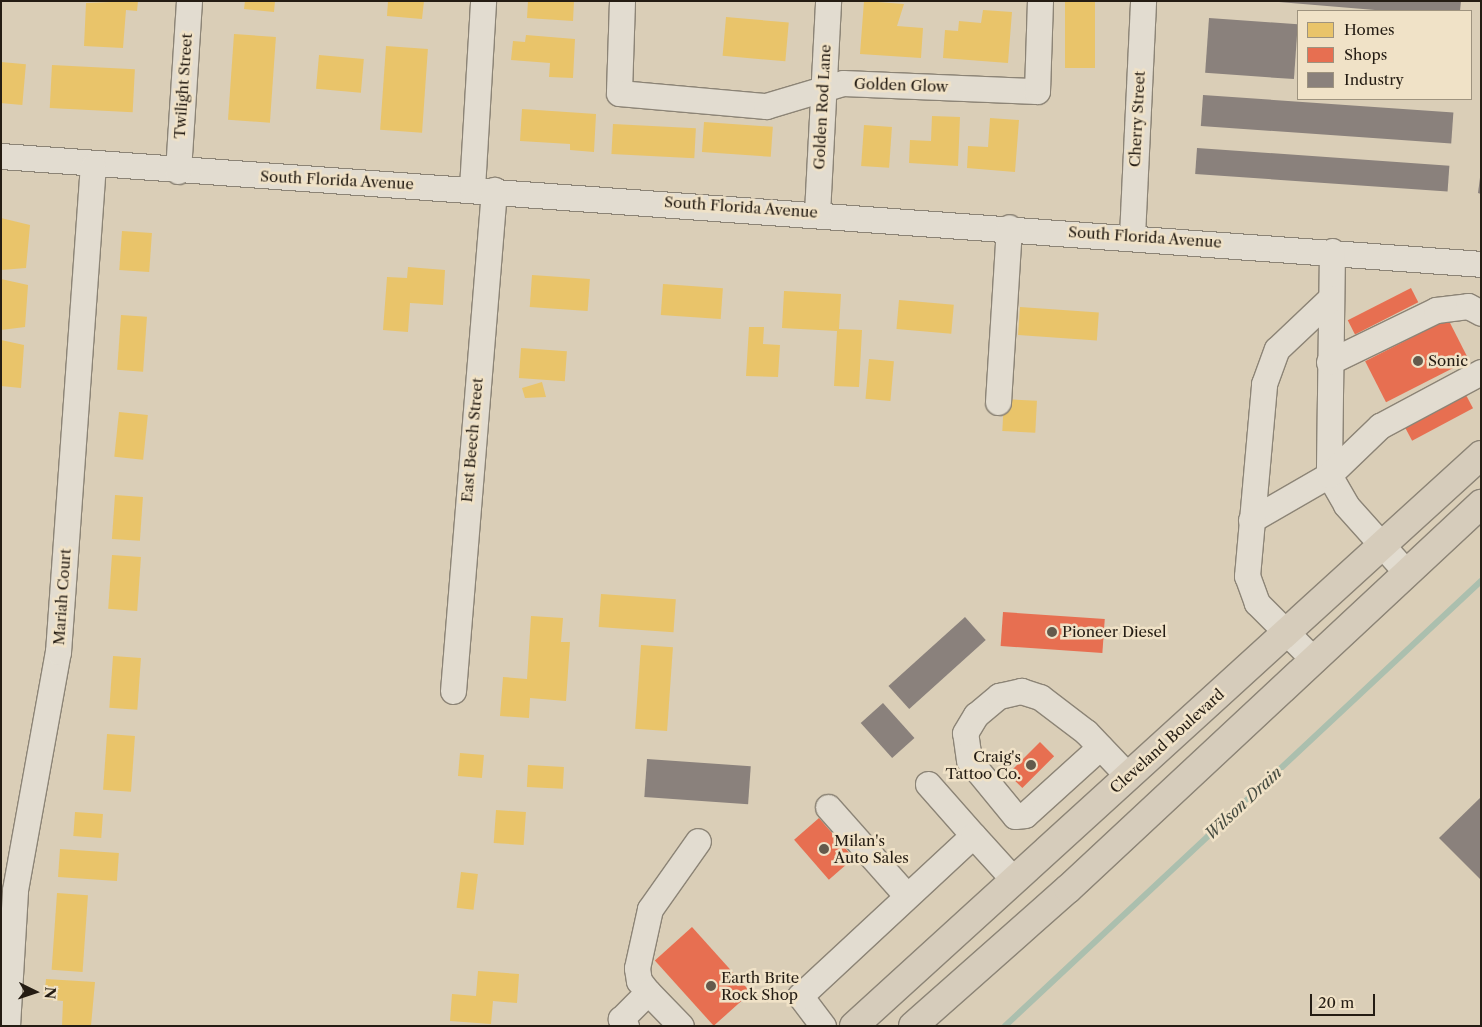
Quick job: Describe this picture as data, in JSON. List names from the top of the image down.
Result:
{
  "streets": {
    "main road": ["Cleveland Boulevard"],
    "street": [
      "Golden Glow",
      "Twilight Street",
      "Golden Rod Lane",
      "Cherry Street",
      "South Florida Avenue",
      "East Beech Street",
      "Mariah Court"
    ]
  },
  "crossings": [
    ["Golden Glow", "Golden Rod Lane"],
    ["Twilight Street", "South Florida Avenue"],
    ["Golden Rod Lane", "South Florida Avenue"],
    ["Cherry Street", "South Florida Avenue"],
    ["South Florida Avenue", "East Beech Street"],
    ["South Florida Avenue", "Mariah Court"]
  ],
  "water": ["Wilson Drain"],
  "places": [
    "Sonic",
    "Pioneer Diesel",
    "Craig's Tattoo Co.",
    "Milan's Auto Sales",
    "Earth Brite Rock Shop"
  ],
  "legend": ["Homes", "Shops", "Industry"],
  "scale_bar": "20 m",
  "north": "right"
}
